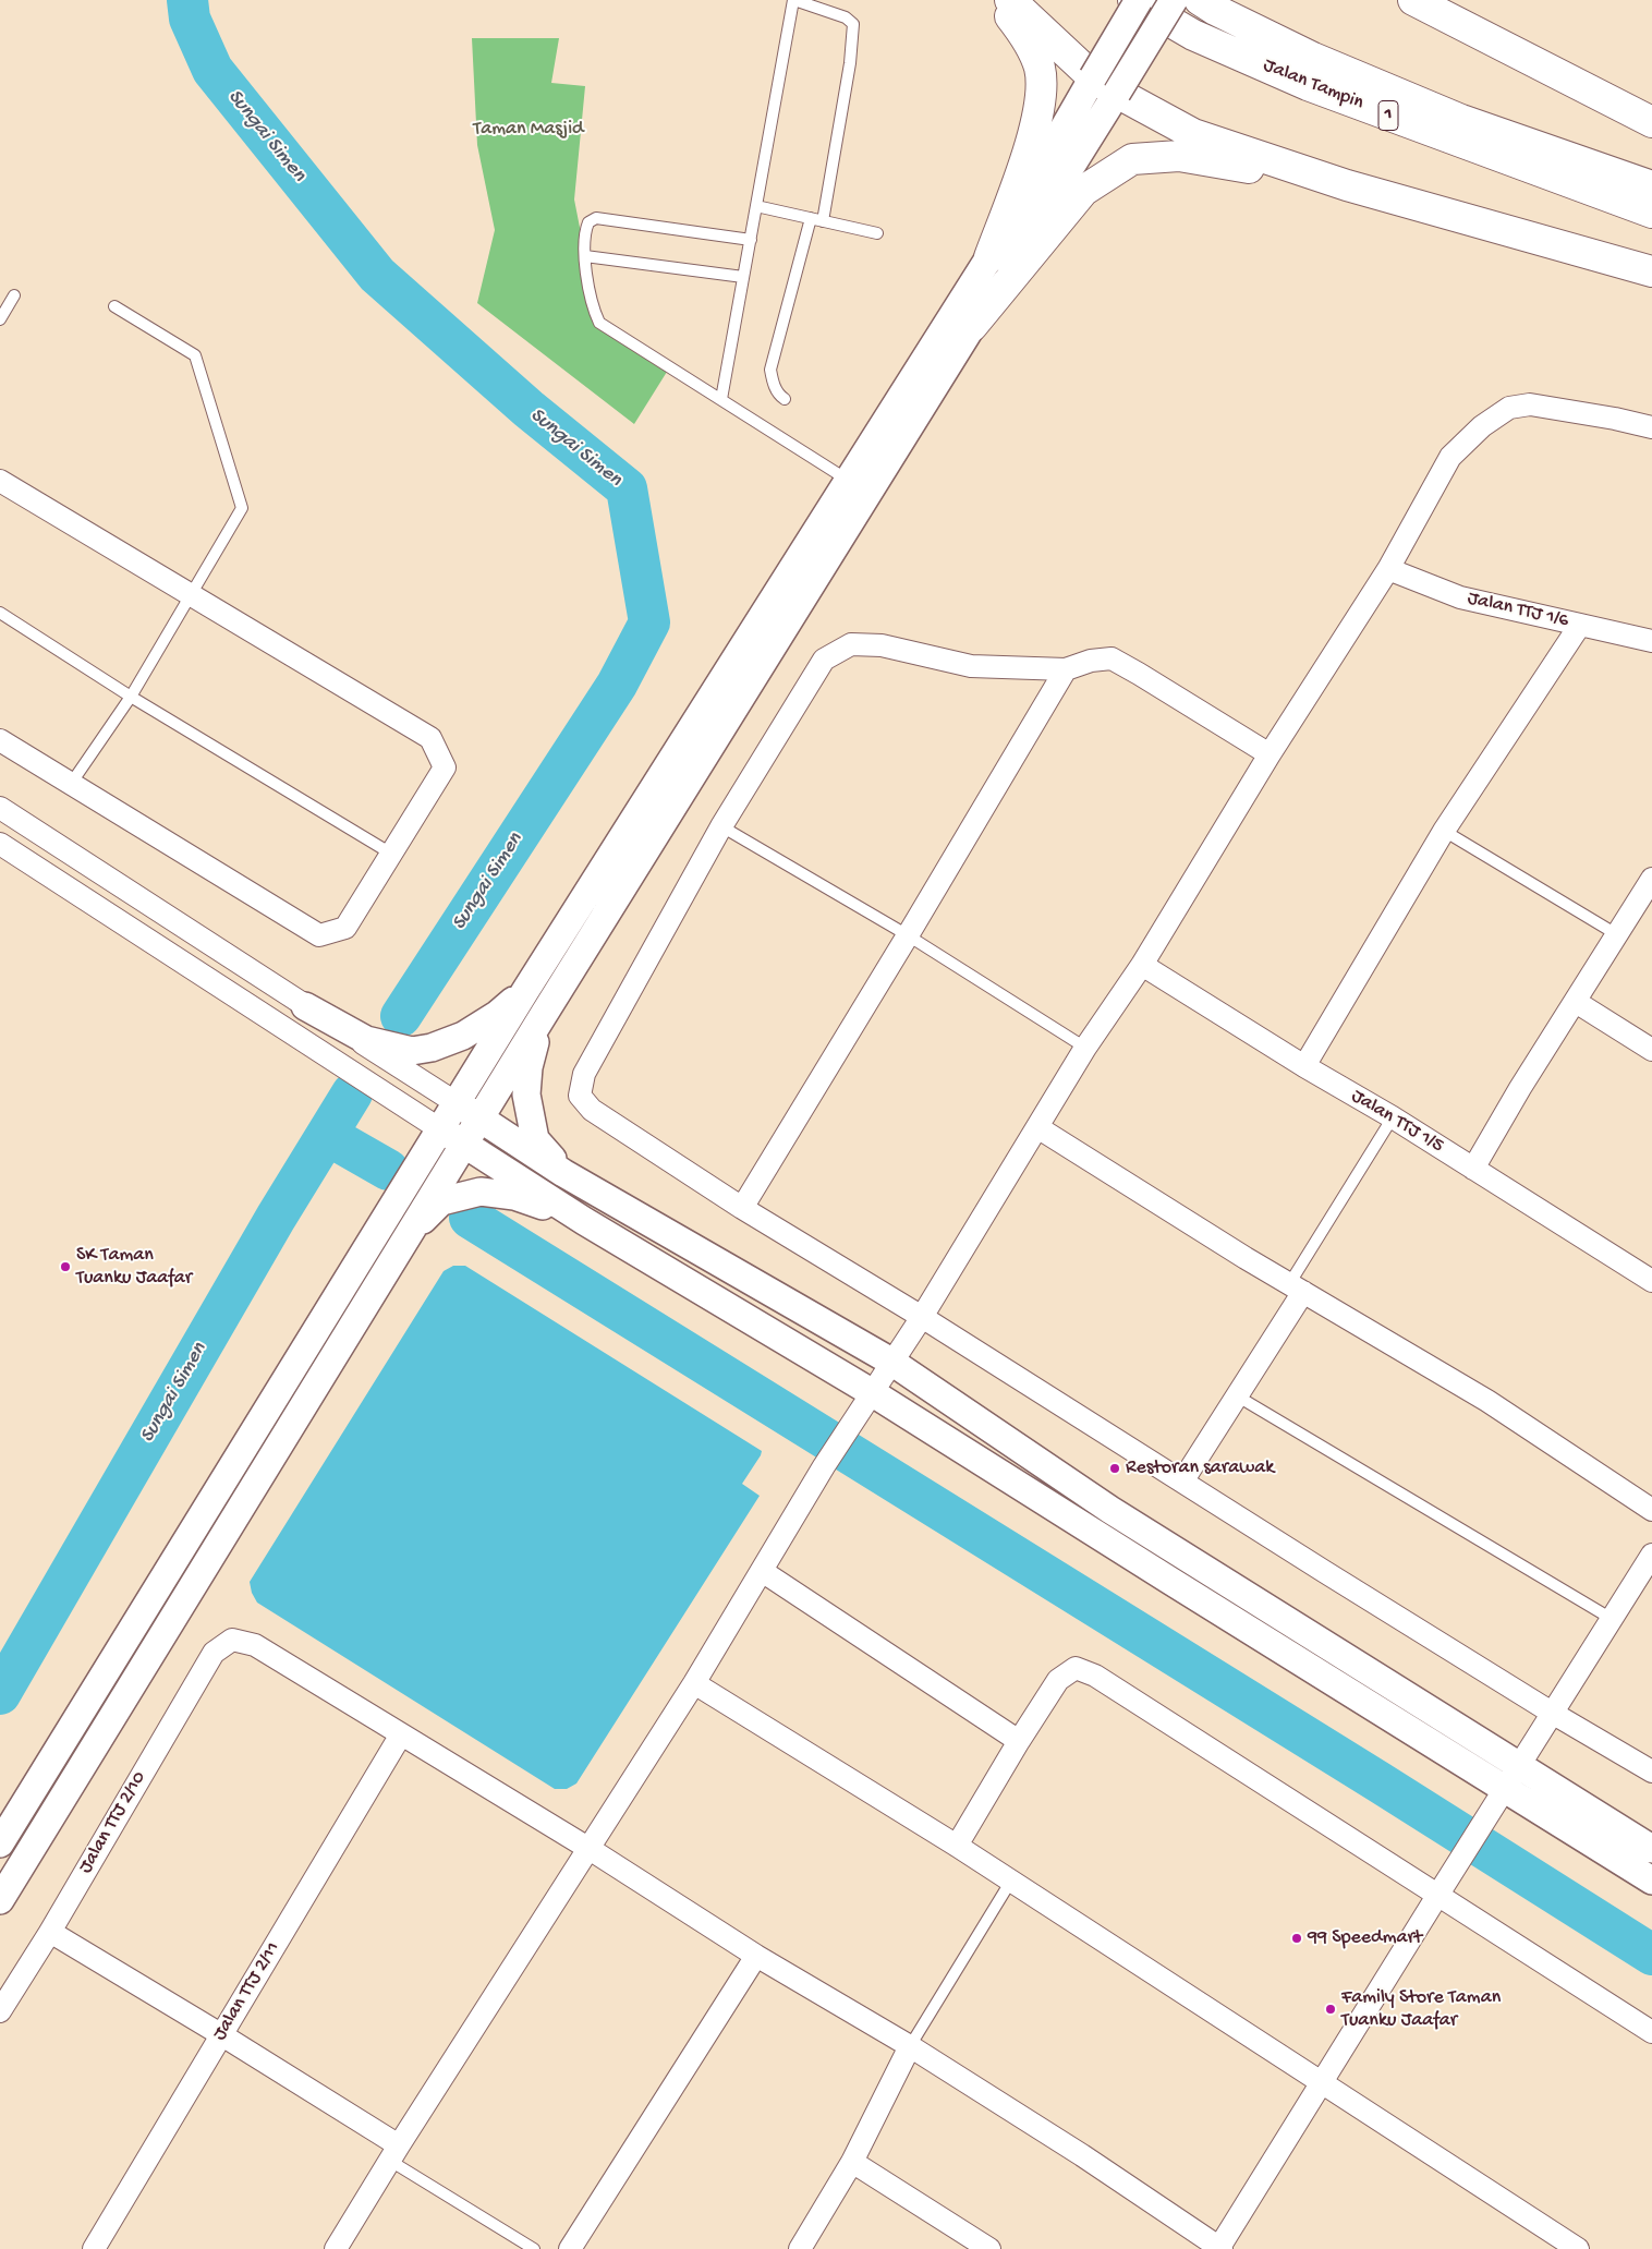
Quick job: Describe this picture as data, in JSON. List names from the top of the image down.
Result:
{
  "streets": {
    "highway": ["Jalan Tampin", "1"],
    "street": [
      "Jalan TTJ 1/6",
      "Jalan TTJ 1/5",
      "Jalan TTJ 2/10",
      "Jalan TTJ 2/11"
    ]
  },
  "crossings": [
    ["Jalan TTJ 2/10", "Jalan TTJ 2/11"]
  ],
  "water": ["Sungai Simen"],
  "parks": ["Taman Masjid"],
  "places": [
    "SK Taman Tuanku Jaafar",
    "Restoran sarawak",
    "99 Speedmart",
    "Family Store Taman Tuanku Jaafar"
  ]
}
